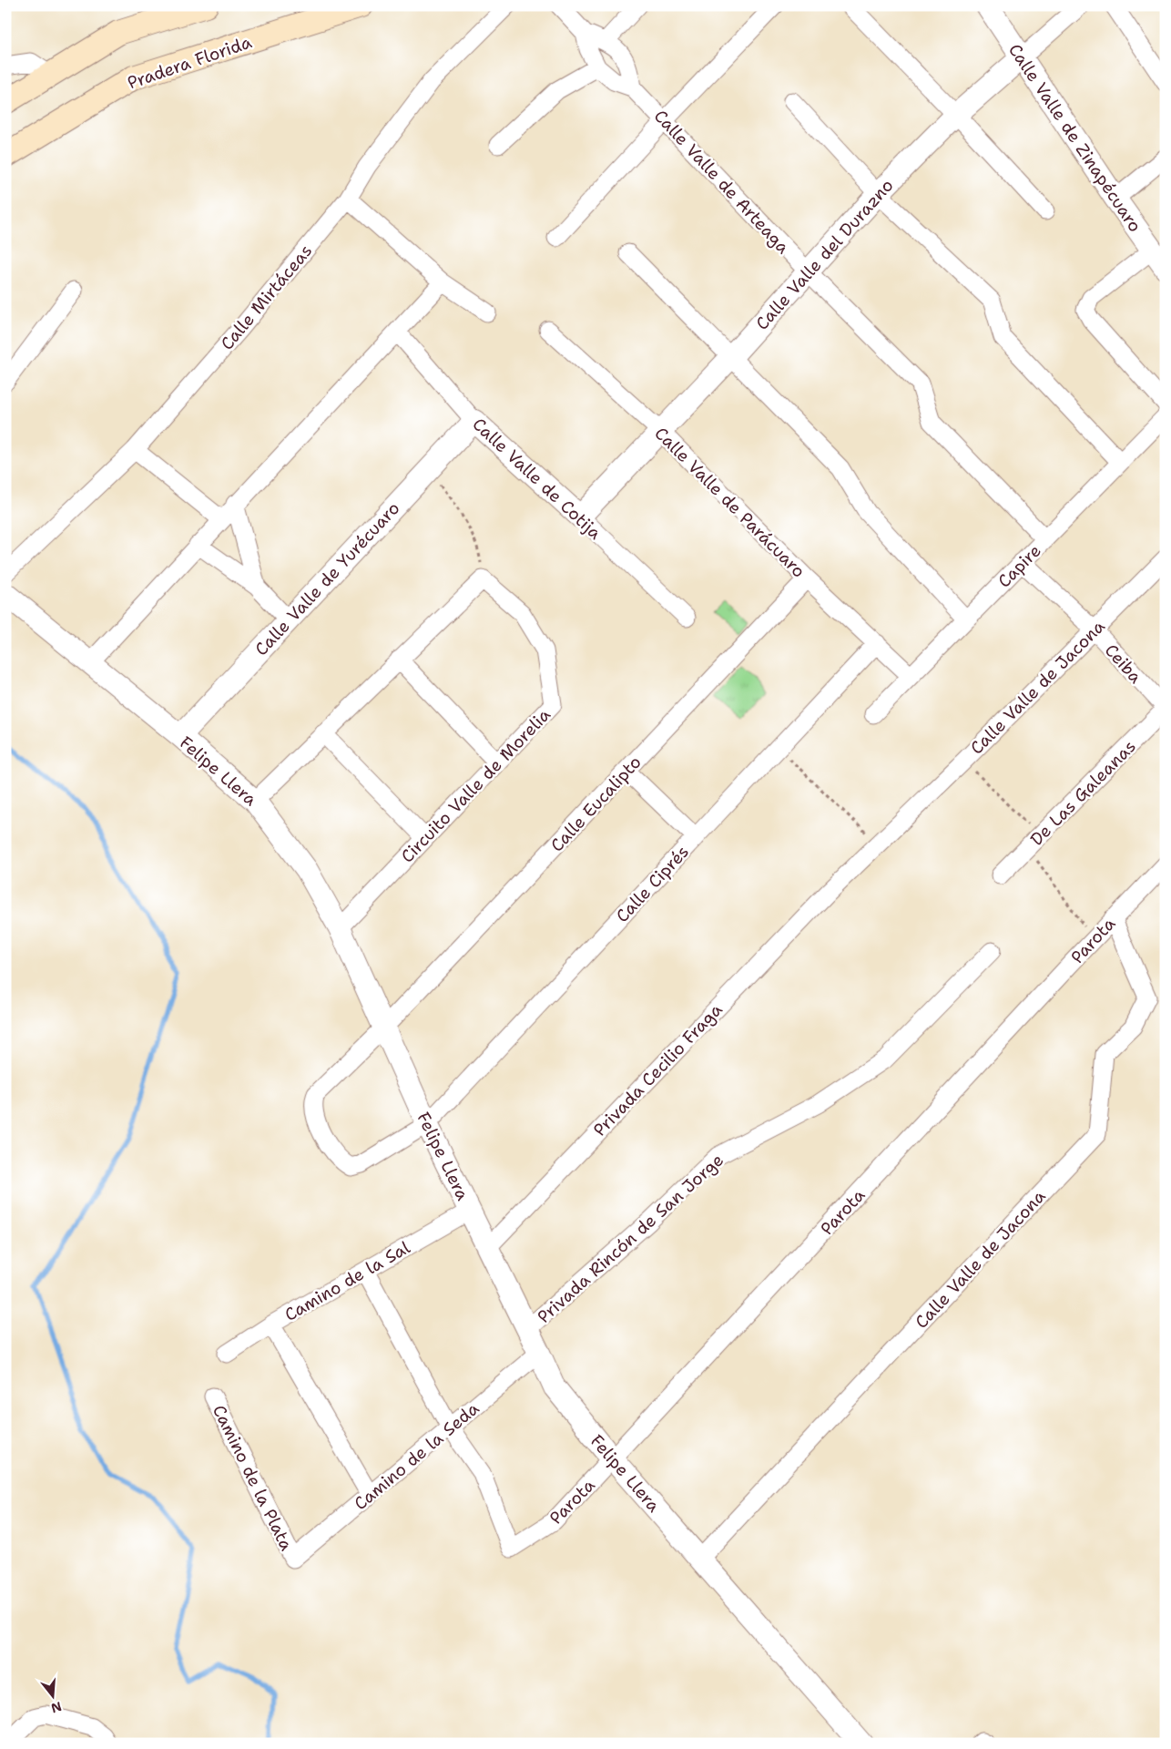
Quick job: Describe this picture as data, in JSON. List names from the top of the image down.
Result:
{
  "streets": {
    "main road": ["Pradera Florida"],
    "street": [
      "Calle Valle de Zinapécuaro",
      "Calle Valle de Arteaga",
      "Calle Valle del Durazno",
      "Calle Mirtáceas",
      "Calle Valle de Cotija",
      "Calle Valle de Parácuaro",
      "Capire",
      "Calle Valle de Yurécuaro",
      "Ceiba",
      "Calle Valle de Jacona",
      "Felipe Llera",
      "Circuito Valle de Morelia",
      "De Las Galeanas",
      "Calle Eucalipto",
      "Calle Ciprés",
      "Parota",
      "Privada Cecilio Fraga",
      "Privada Rincón de San Jorge",
      "Camino de la Sal",
      "Camino de la Seda",
      "Camino de la Plata"
    ]
  },
  "crossings": [
    ["Calle Valle de Zinapécuaro", "Calle Valle del Durazno"],
    ["Calle Valle de Arteaga", "Calle Valle del Durazno"],
    ["Calle Valle de Arteaga", "Capire"],
    ["Calle Valle del Durazno", "Calle Valle de Cotija"],
    ["Calle Valle del Durazno", "Calle Valle de Parácuaro"],
    ["Calle Valle de Cotija", "Calle Valle de Yurécuaro"],
    ["Calle Valle de Parácuaro", "Capire"],
    ["Calle Valle de Parácuaro", "Calle Eucalipto"],
    ["Calle Valle de Parácuaro", "Calle Ciprés"],
    ["Capire", "Ceiba"],
    ["Calle Valle de Yurécuaro", "Felipe Llera"],
    ["Ceiba", "Calle Valle de Jacona"],
    ["Ceiba", "De Las Galeanas"],
    ["Calle Valle de Jacona", "Felipe Llera"],
    ["Calle Valle de Jacona", "De Las Galeanas"],
    ["Calle Valle de Jacona", "Parota"],
    ["Calle Valle de Jacona", "Privada Cecilio Fraga"],
    ["Felipe Llera", "Circuito Valle de Morelia"],
    ["Felipe Llera", "Calle Eucalipto"],
    ["Felipe Llera", "Calle Ciprés"],
    ["Felipe Llera", "Parota"],
    ["Felipe Llera", "Privada Cecilio Fraga"],
    ["Felipe Llera", "Privada Rincón de San Jorge"],
    ["Felipe Llera", "Camino de la Sal"],
    ["Felipe Llera", "Camino de la Seda"],
    ["Calle Eucalipto", "Calle Ciprés"],
    ["Parota", "Camino de la Seda"],
    ["Camino de la Seda", "Camino de la Plata"]
  ],
  "north": "bottom"
}
